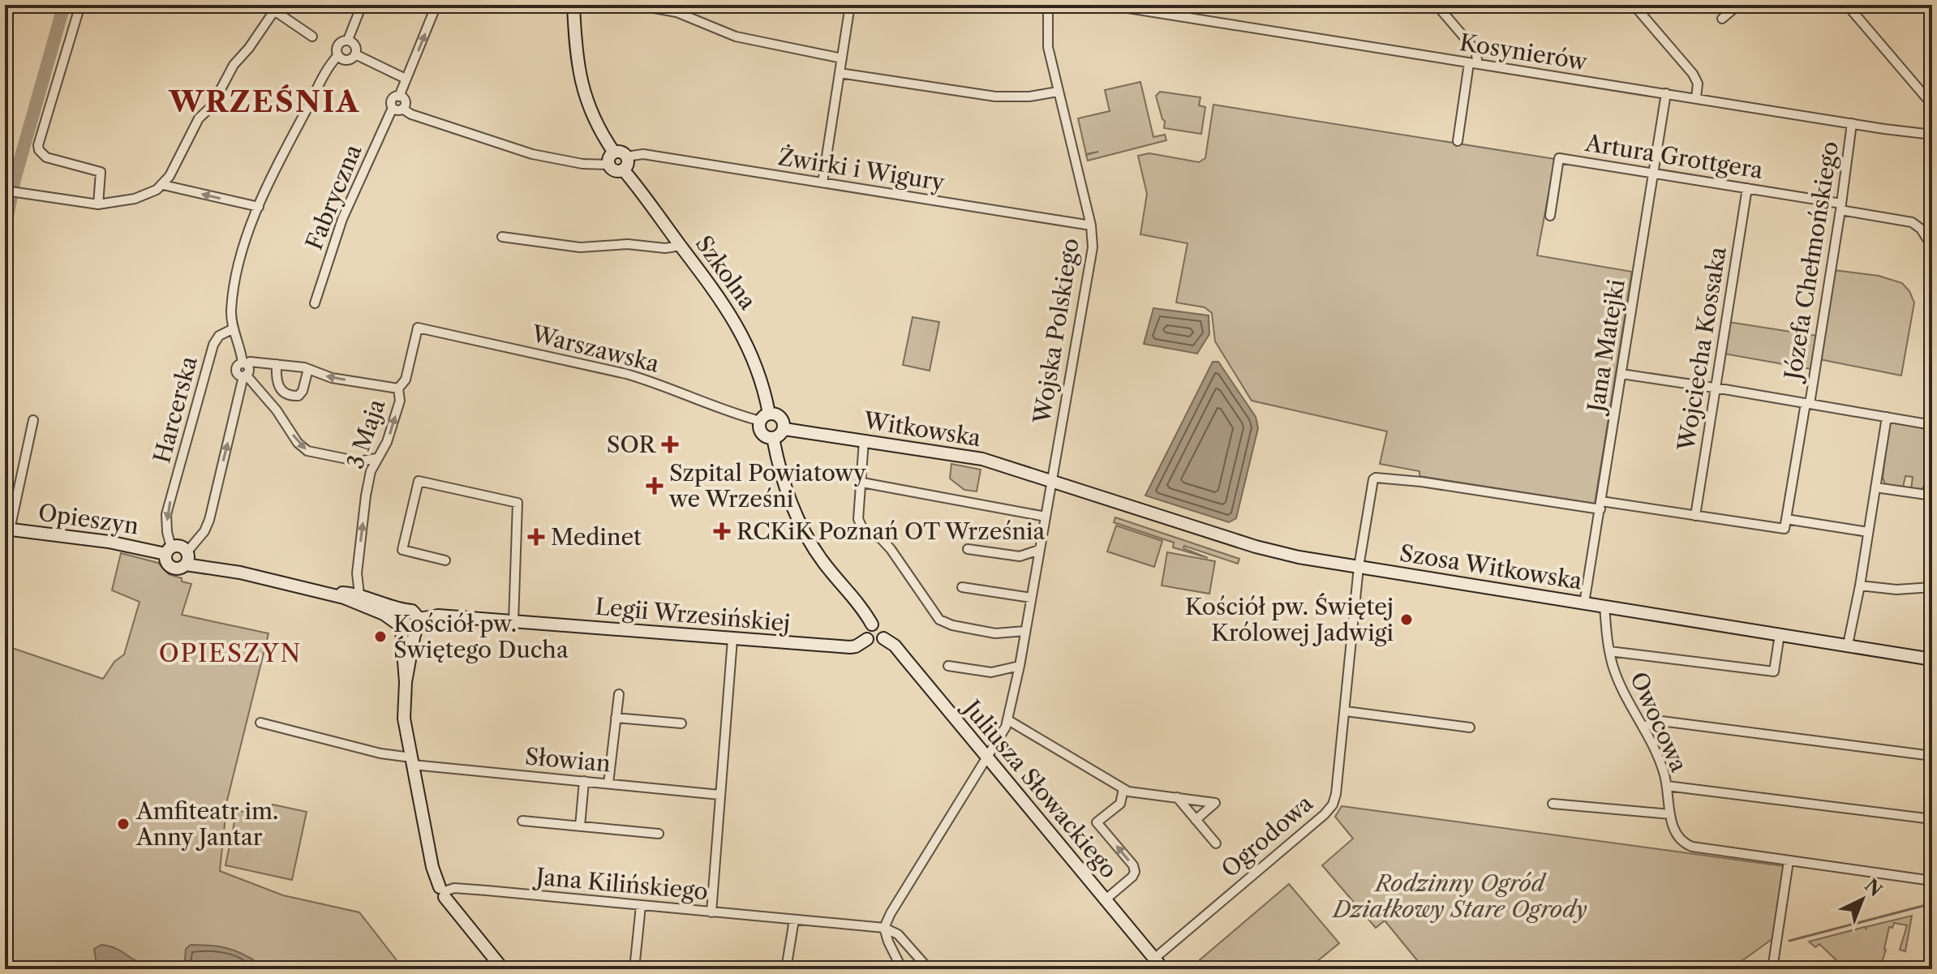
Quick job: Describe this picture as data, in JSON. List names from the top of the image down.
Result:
{
  "streets": {
    "street": [
      "Kosynierów",
      "Artura Grottgera",
      "Żwirki i Wigury",
      "Fabryczna",
      "Józefa Chełmońskiego",
      "Szkolna",
      "Wojska Polskiego",
      "Jana Matejki",
      "Warszawska",
      "Wojciecha Kossaka",
      "Harcerska",
      "Witkowska",
      "3 Maja",
      "Opieszyn",
      "Szosa Witkowska",
      "Legii Wrzesińskiej",
      "Owocowa",
      "Słowian",
      "Juliusza Słowackiego",
      "Ogrodowa",
      "Jana Kilińskiego"
    ]
  },
  "crossings": [
    ["Kosynierów", "Józefa Chełmońskiego"],
    ["Kosynierów", "Jana Matejki"],
    ["Artura Grottgera", "Józefa Chełmońskiego"],
    ["Artura Grottgera", "Jana Matejki"],
    ["Artura Grottgera", "Wojciecha Kossaka"],
    ["Żwirki i Wigury", "Szkolna"],
    ["Żwirki i Wigury", "Wojska Polskiego"],
    ["Józefa Chełmońskiego", "Wojciecha Kossaka"],
    ["Szkolna", "Warszawska"],
    ["Szkolna", "Witkowska"],
    ["Wojska Polskiego", "Witkowska"],
    ["Wojska Polskiego", "Szosa Witkowska"],
    ["Wojska Polskiego", "Juliusza Słowackiego"],
    ["Wojska Polskiego", "Jana Kilińskiego"],
    ["Jana Matejki", "Szosa Witkowska"],
    ["Jana Matejki", "Ogrodowa"],
    ["Warszawska", "Witkowska"],
    ["Warszawska", "3 Maja"],
    ["Harcerska", "Opieszyn"],
    ["Witkowska", "Szosa Witkowska"],
    ["Szosa Witkowska", "Owocowa"],
    ["Szosa Witkowska", "Ogrodowa"],
    ["Legii Wrzesińskiej", "Juliusza Słowackiego"],
    ["Juliusza Słowackiego", "Ogrodowa"]
  ],
  "one_way": ["3 Maja"],
  "districts": ["WRZEŚNIA", "OPIESZYN"],
  "parks": ["Rodzinny Ogród Działkowy Stare Ogrody"],
  "places": {
    "health": [
      "SOR",
      "Szpital Powiatowy we Wrześni",
      "RCKiK Poznań OT Września",
      "Medinet"
    ],
    "other": ["Kościół pw. Świętej Królowej Jadwigi", "Kościół pw. Świętego Ducha", "Amfiteatr im. Anny Jantar"]
  },
  "north": "top right"
}
